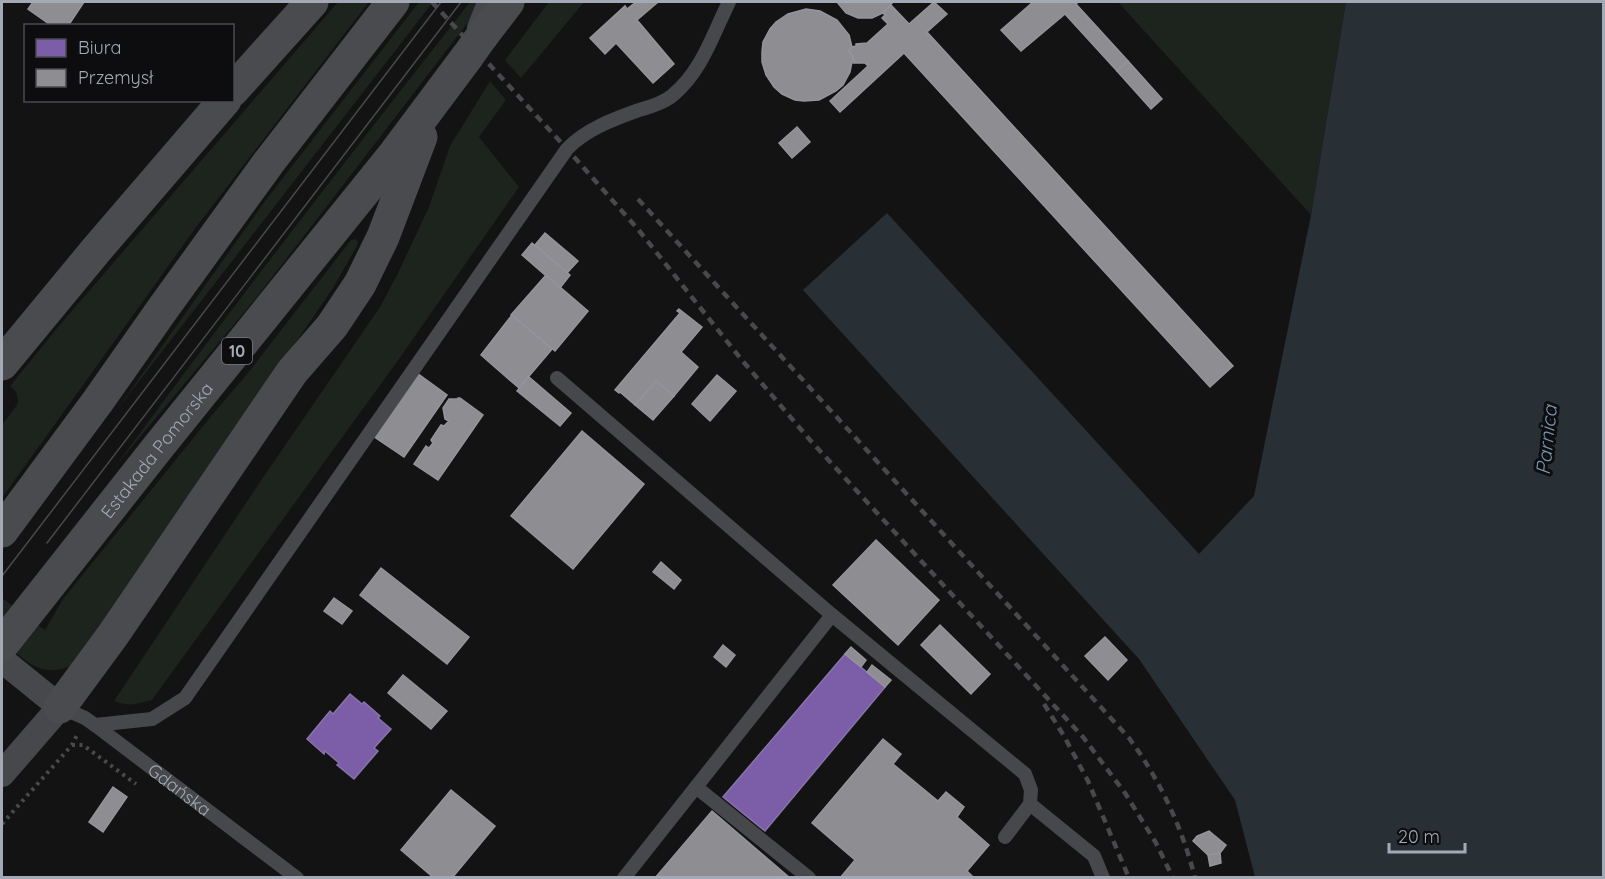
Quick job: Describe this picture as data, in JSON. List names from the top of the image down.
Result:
{
  "streets": {
    "main road": ["10", "Estakada Pomorska"],
    "street": ["Gdańska"]
  },
  "crossings": [
    ["10", "Estakada Pomorska"]
  ],
  "water": ["Parnica"],
  "legend": ["Biura", "Przemysł"],
  "scale_bar": "20 m"
}
